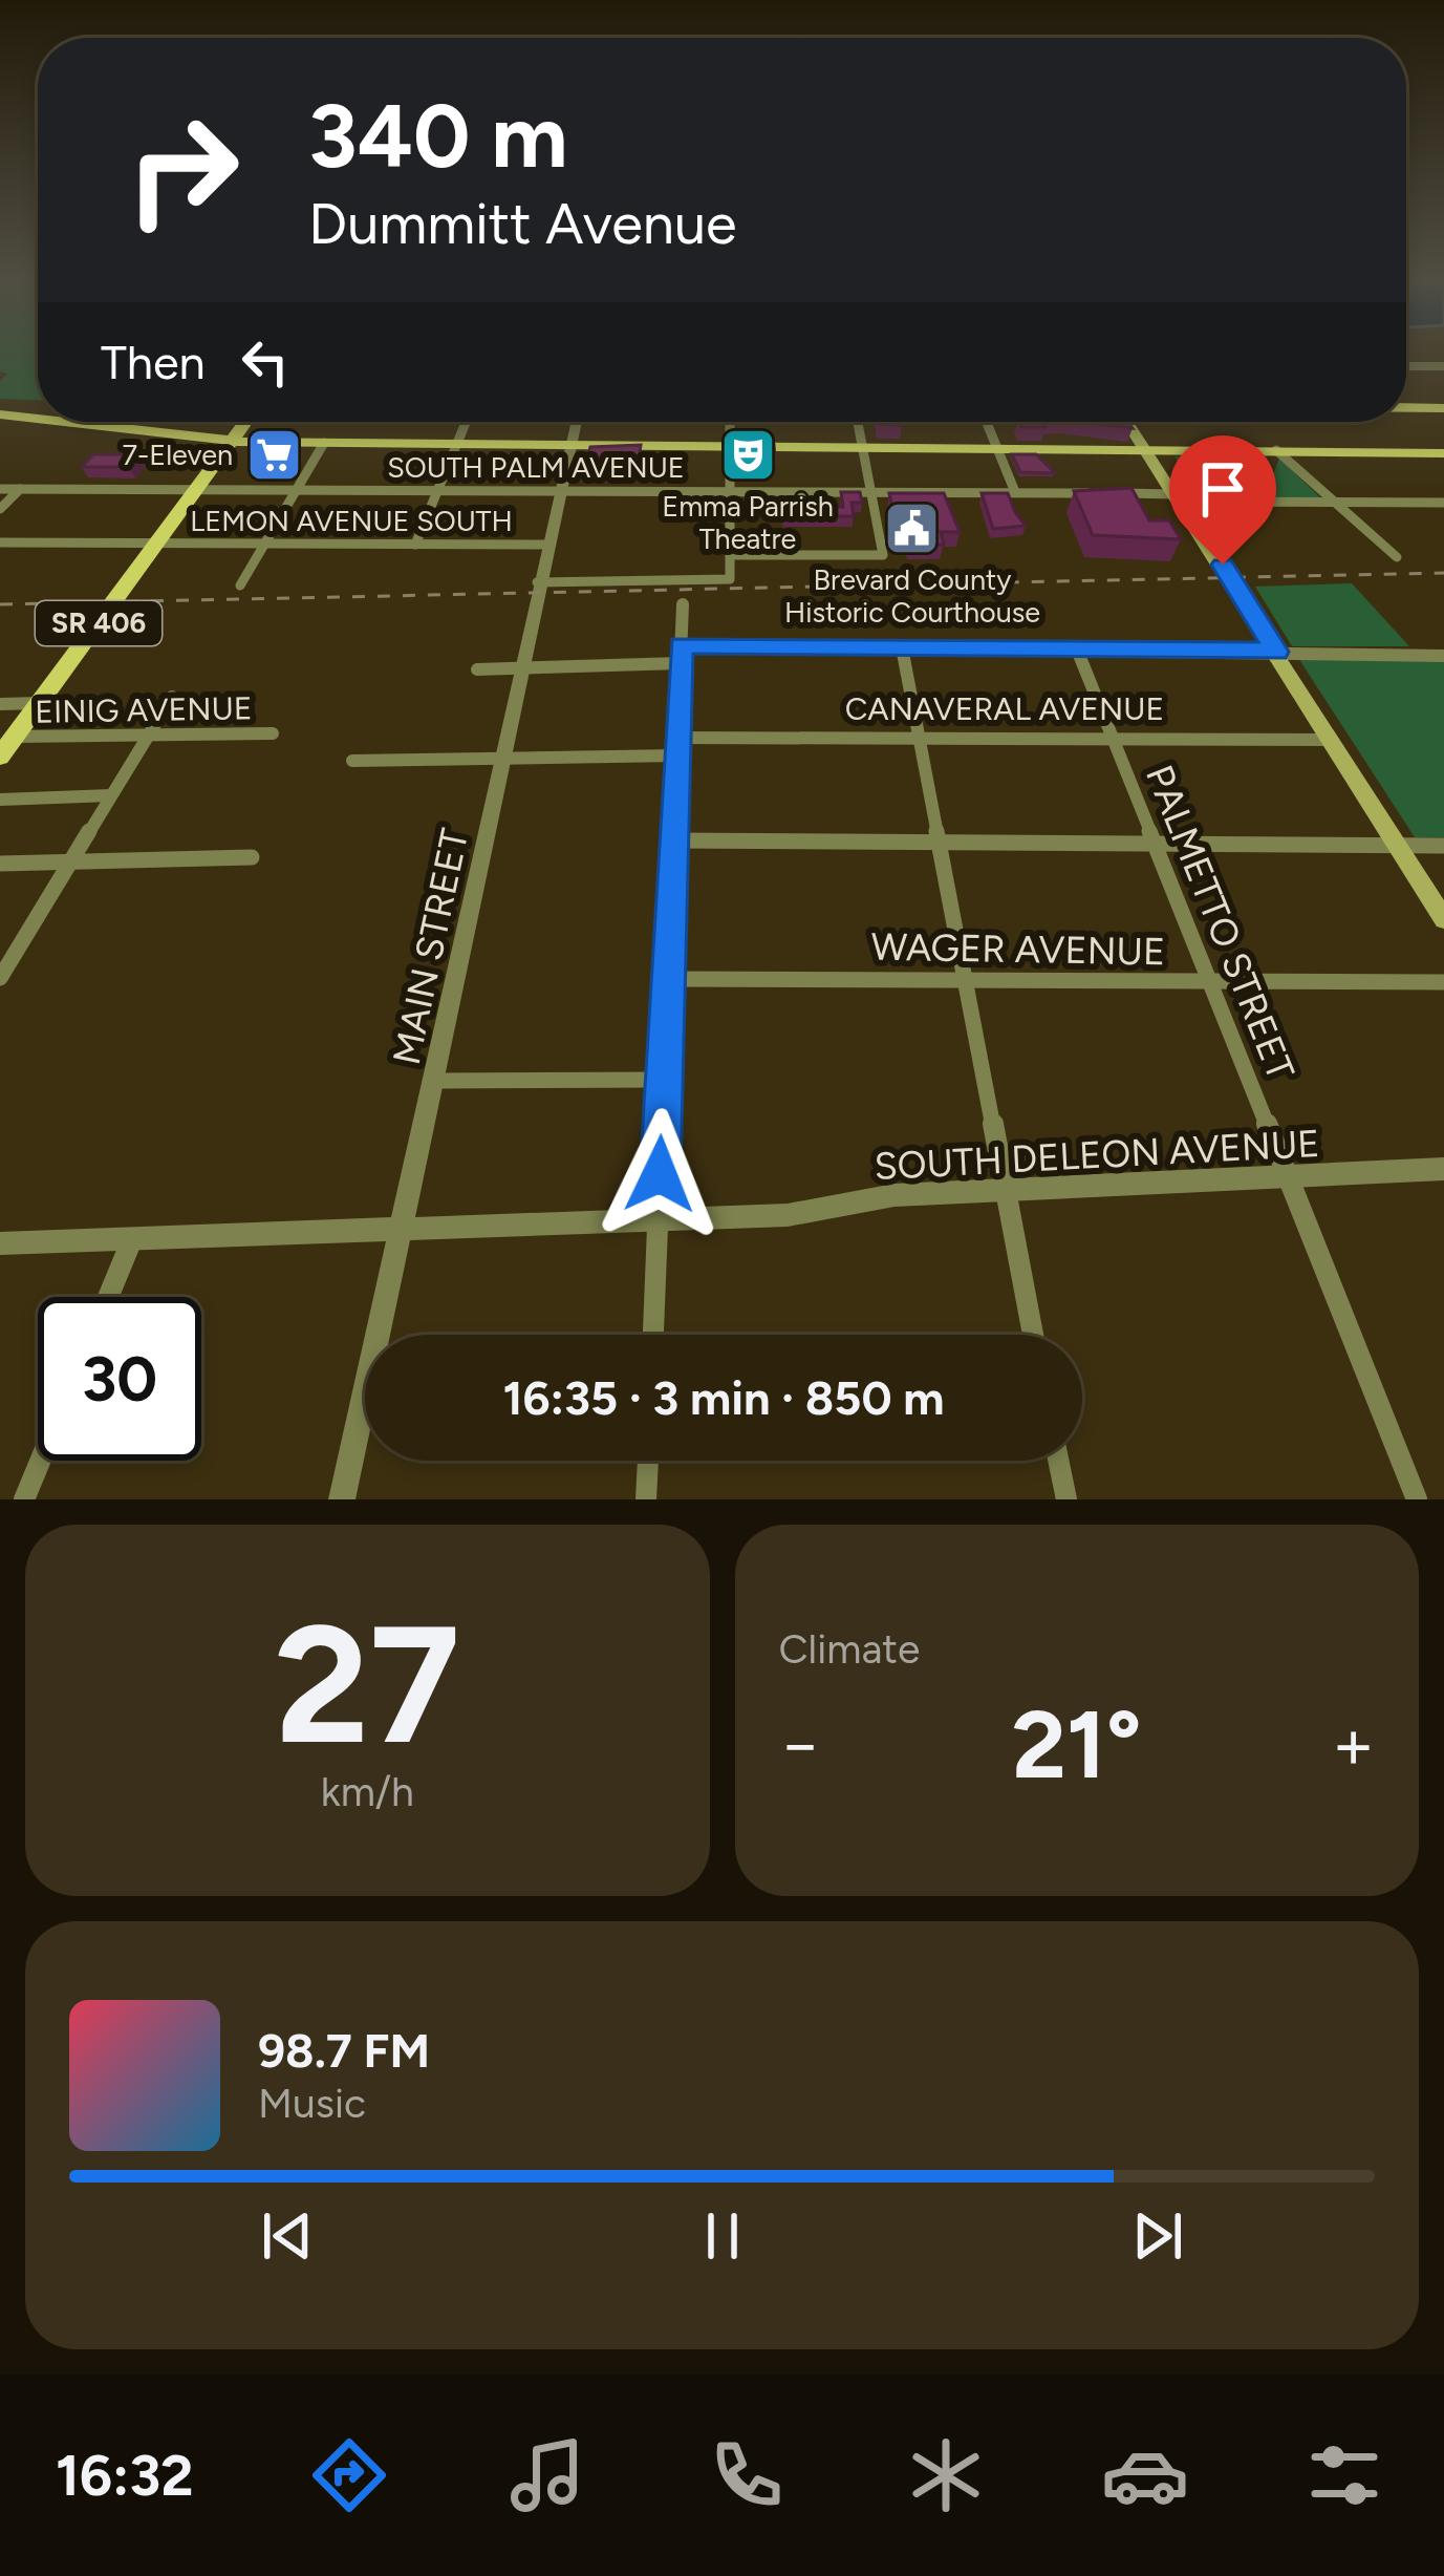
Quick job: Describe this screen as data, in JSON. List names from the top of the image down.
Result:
{
  "streets": {
    "main road": ["SR 406"],
    "street": [
      "SOUTH PALM AVENUE",
      "LEMON AVENUE SOUTH",
      "CANAVERAL AVENUE",
      "EINIG AVENUE",
      "PALMETTO STREET",
      "MAIN STREET",
      "WAGER AVENUE",
      "SOUTH DELEON AVENUE"
    ]
  },
  "crossings": [
    ["SOUTH PALM AVENUE", "SR 406"],
    ["SOUTH PALM AVENUE", "MAIN STREET"],
    ["LEMON AVENUE SOUTH", "SR 406"],
    ["LEMON AVENUE SOUTH", "MAIN STREET"],
    ["SR 406", "EINIG AVENUE"],
    ["CANAVERAL AVENUE", "PALMETTO STREET"],
    ["CANAVERAL AVENUE", "MAIN STREET"],
    ["PALMETTO STREET", "WAGER AVENUE"],
    ["PALMETTO STREET", "SOUTH DELEON AVENUE"],
    ["MAIN STREET", "SOUTH DELEON AVENUE"]
  ],
  "places": {
    "theatre": ["Emma Parrish Theatre"],
    "supermarket": ["7-Eleven"],
    "public building": ["Brevard County Historic Courthouse"]
  },
  "page": {
    "turn": ["340 m", "Dummitt Avenue"],
    "then": "Then",
    "limit": "30",
    "trip": "16:35 · 3 min · 850 m",
    "tile": [
      ["27", "km/h"],
      "Climate"
    ],
    "heat": ["−", "21°", "+"],
    "song": ["98.7 FM", "Music"],
    "tabs": "16:32"
  }
}
